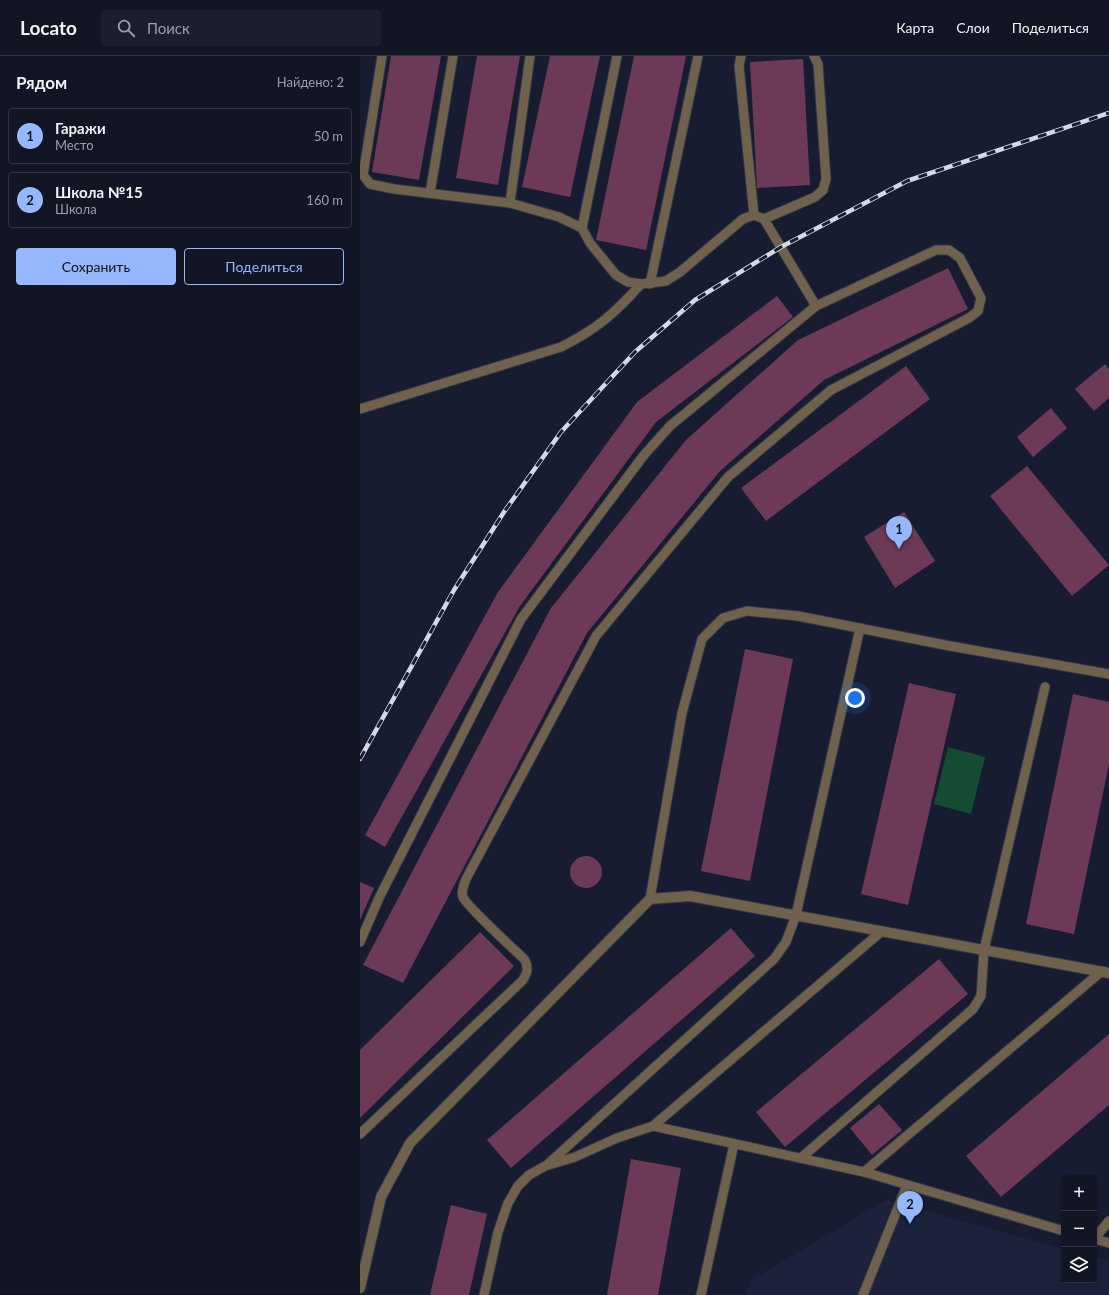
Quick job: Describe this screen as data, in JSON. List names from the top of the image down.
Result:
{
  "page": {
    "header": "Locato",
    "search": "Поиск",
    "nav": ["Карта", "Слои", "Поделиться"],
    "heading": ["Рядом", "Найдено: 2"],
    "list": [
      {
        "mark": "1",
        "name": "Гаражи",
        "note": "Место",
        "value": "50 m"
      },
      {
        "mark": "2",
        "name": "Школа №15",
        "note": "Школа",
        "value": "160 m"
      }
    ],
    "buttons": ["Сохранить", "Поделиться"],
    "pins": ["1", "2"],
    "map_buttons": ["+", "−"]
  }
}
